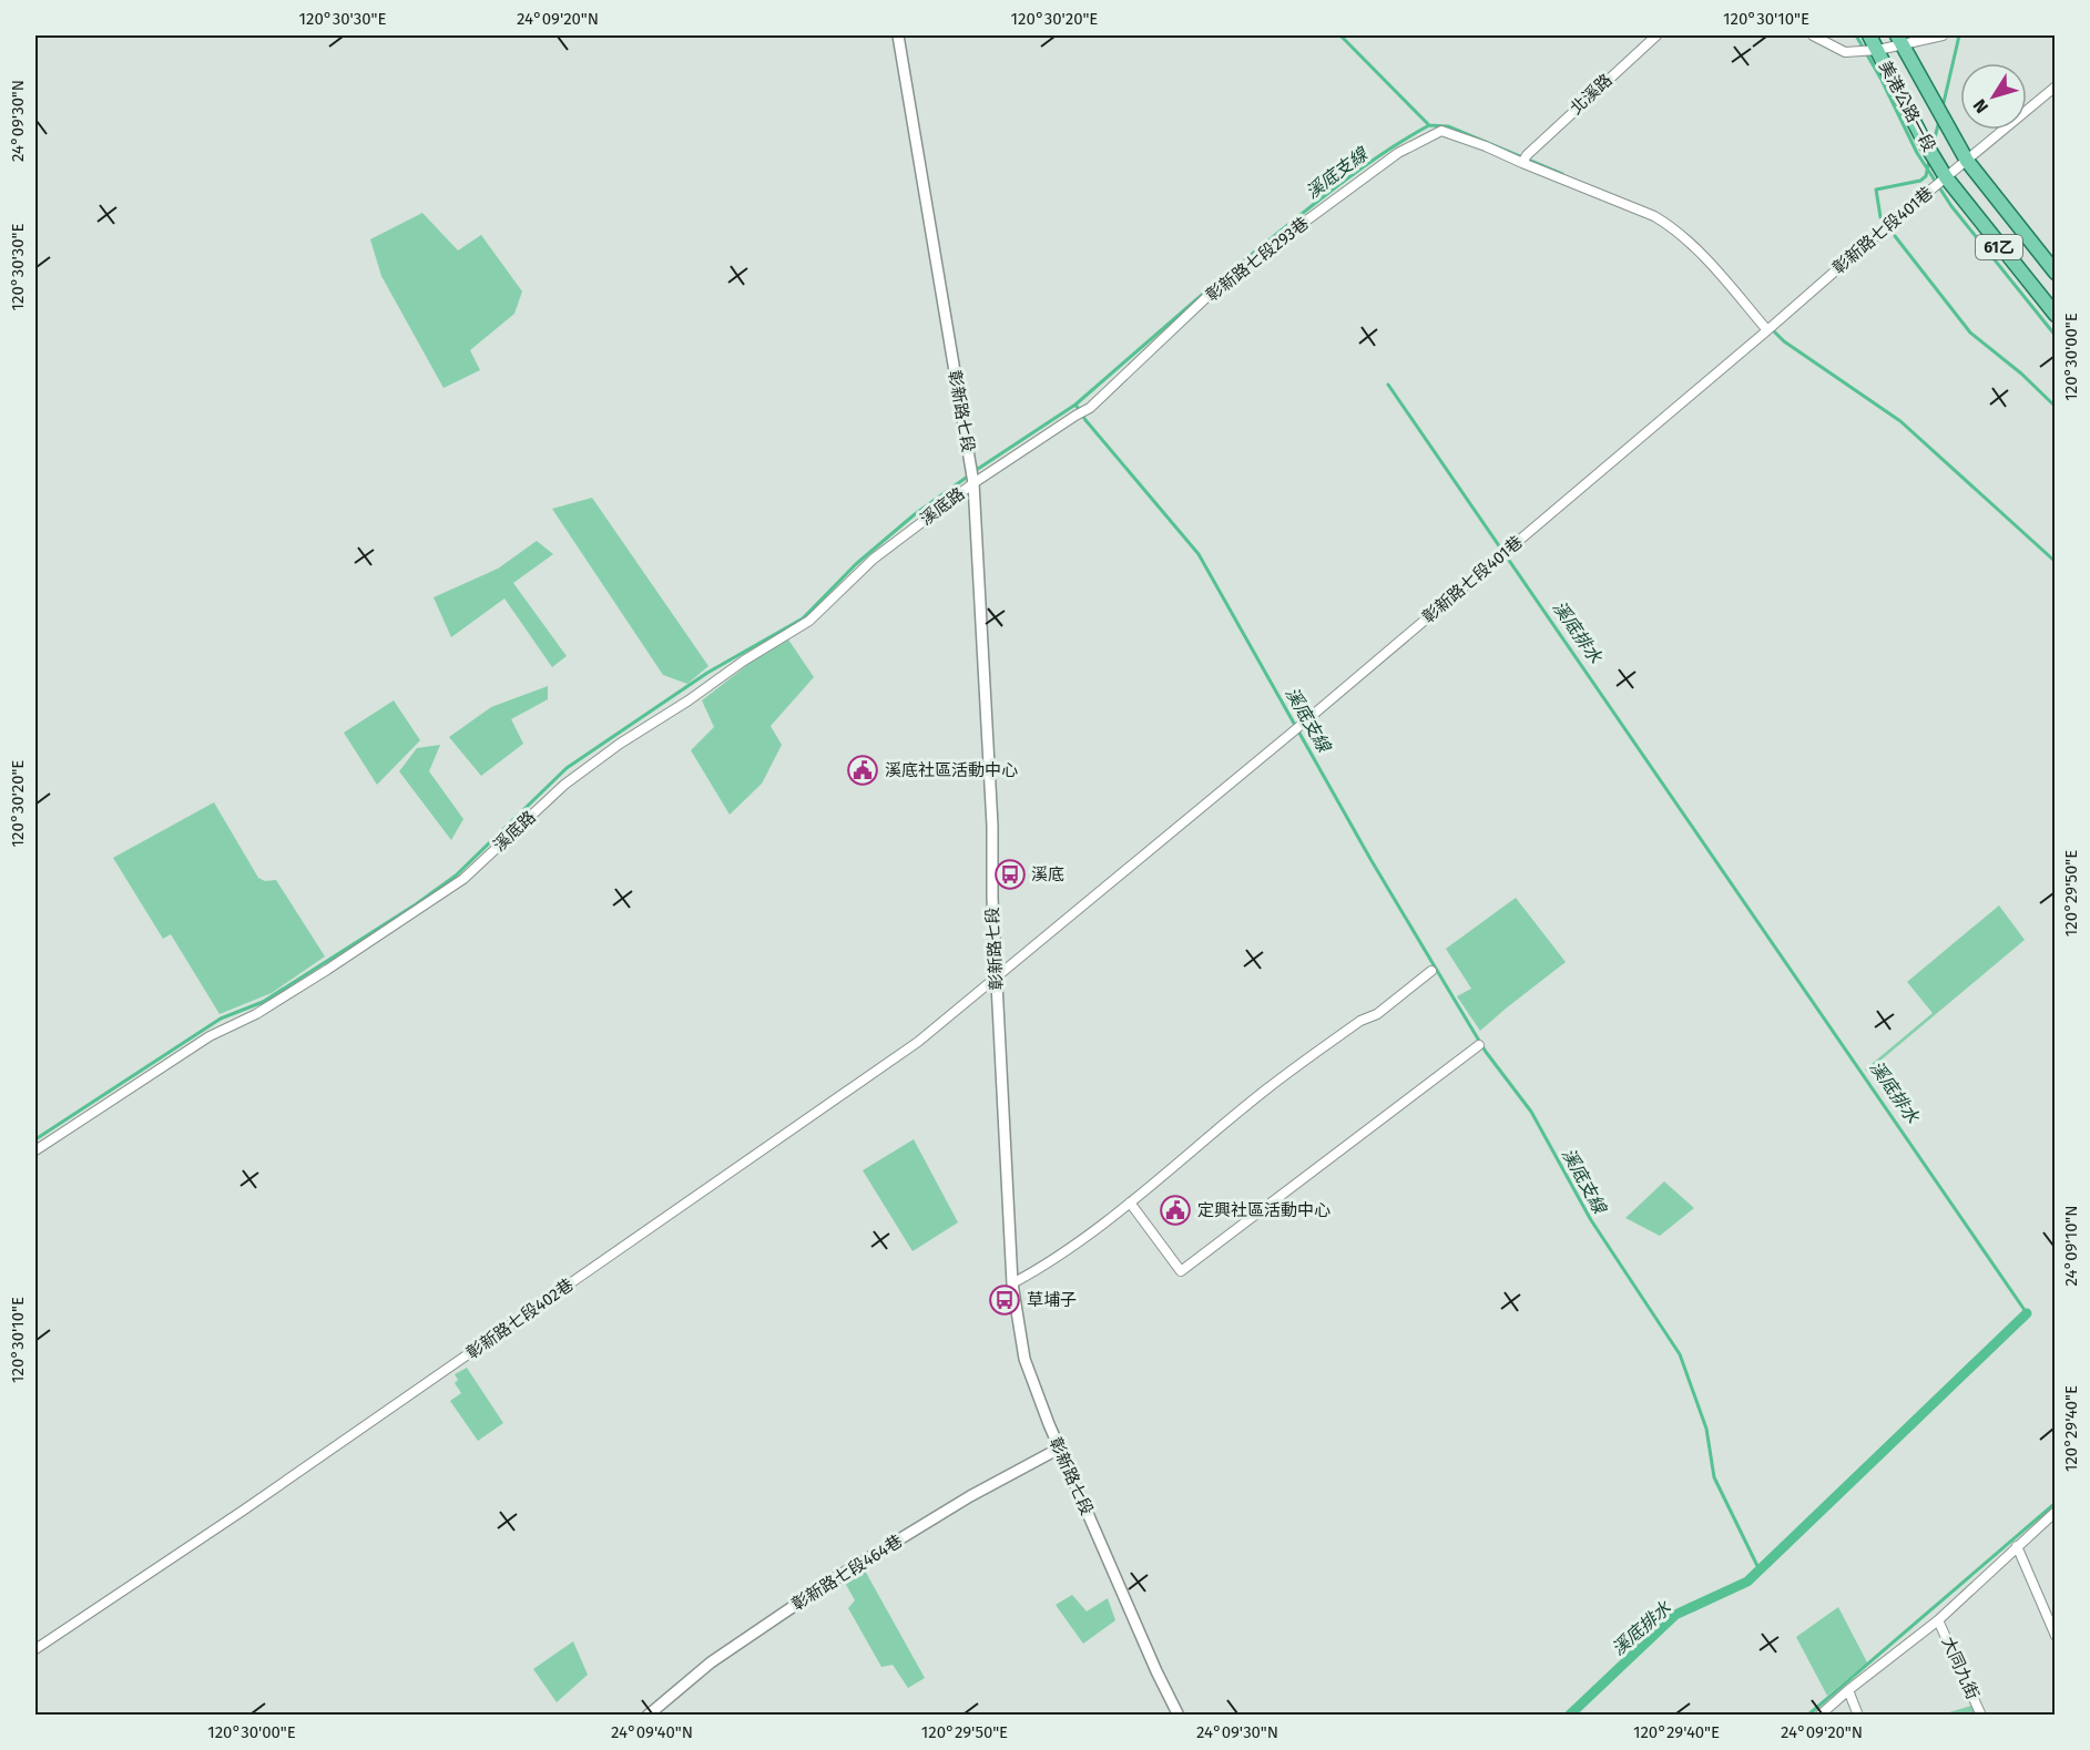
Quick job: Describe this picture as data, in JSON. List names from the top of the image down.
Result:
{
  "streets": {
    "main road": ["美港公路一段", "61乙"],
    "street": [
      "北溪路",
      "彰新路七段401巷",
      "彰新路七段293巷",
      "彰新路七段",
      "溪底路",
      "彰新路七段402巷",
      "彰新路七段464巷",
      "大同九街"
    ]
  },
  "crossings": [
    ["北溪路", "彰新路七段293巷"],
    ["美港公路一段", "彰新路七段401巷"],
    ["美港公路一段", "61乙"],
    ["彰新路七段401巷", "61乙"],
    ["彰新路七段401巷", "彰新路七段293巷"],
    ["彰新路七段401巷", "彰新路七段"],
    ["彰新路七段401巷", "彰新路七段402巷"],
    ["彰新路七段293巷", "彰新路七段"],
    ["彰新路七段293巷", "溪底路"],
    ["彰新路七段", "溪底路"],
    ["彰新路七段", "彰新路七段402巷"],
    ["彰新路七段", "彰新路七段464巷"]
  ],
  "water": ["溪底支線", "溪底排水"],
  "places": {
    "public building": ["溪底社區活動中心", "定興社區活動中心"],
    "bus stop": ["溪底", "草埔子"]
  },
  "north": "bottom left",
  "coordinates": [
    "120°30'30\"E",
    "24°09'20\"N",
    "120°30'20\"E",
    "120°30'10\"E",
    "24°09'30\"N",
    "120°30'00\"E",
    "120°29'50\"E",
    "24°09'10\"N",
    "120°29'40\"E",
    "24°09'40\"N"
  ]
}
